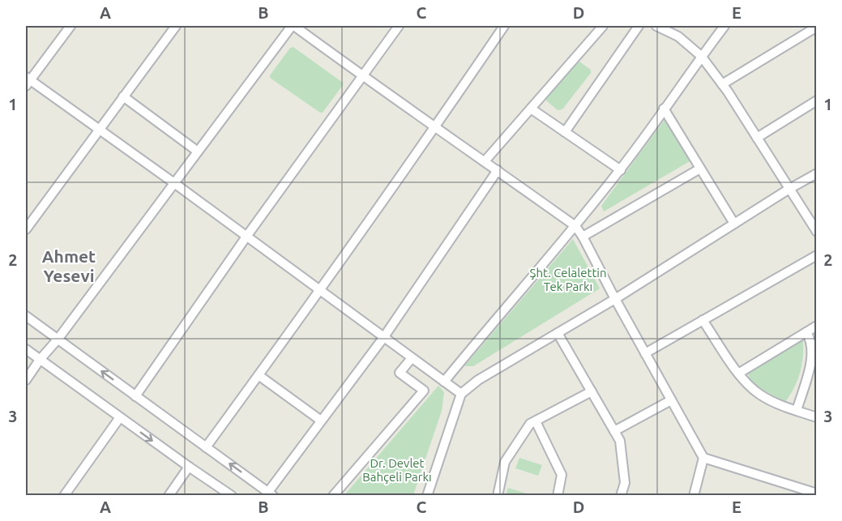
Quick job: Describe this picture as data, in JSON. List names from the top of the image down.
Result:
{
  "districts": ["Ahmet Yesevi"],
  "parks": ["Şht. Celalettin Tek Parkı", "Dr. Devlet Bahçeli Parkı"],
  "grid": {
    "columns": [
      "A",
      "B",
      "C",
      "D",
      "E"
    ],
    "rows": ["1", "2", "3"]
  }
}
